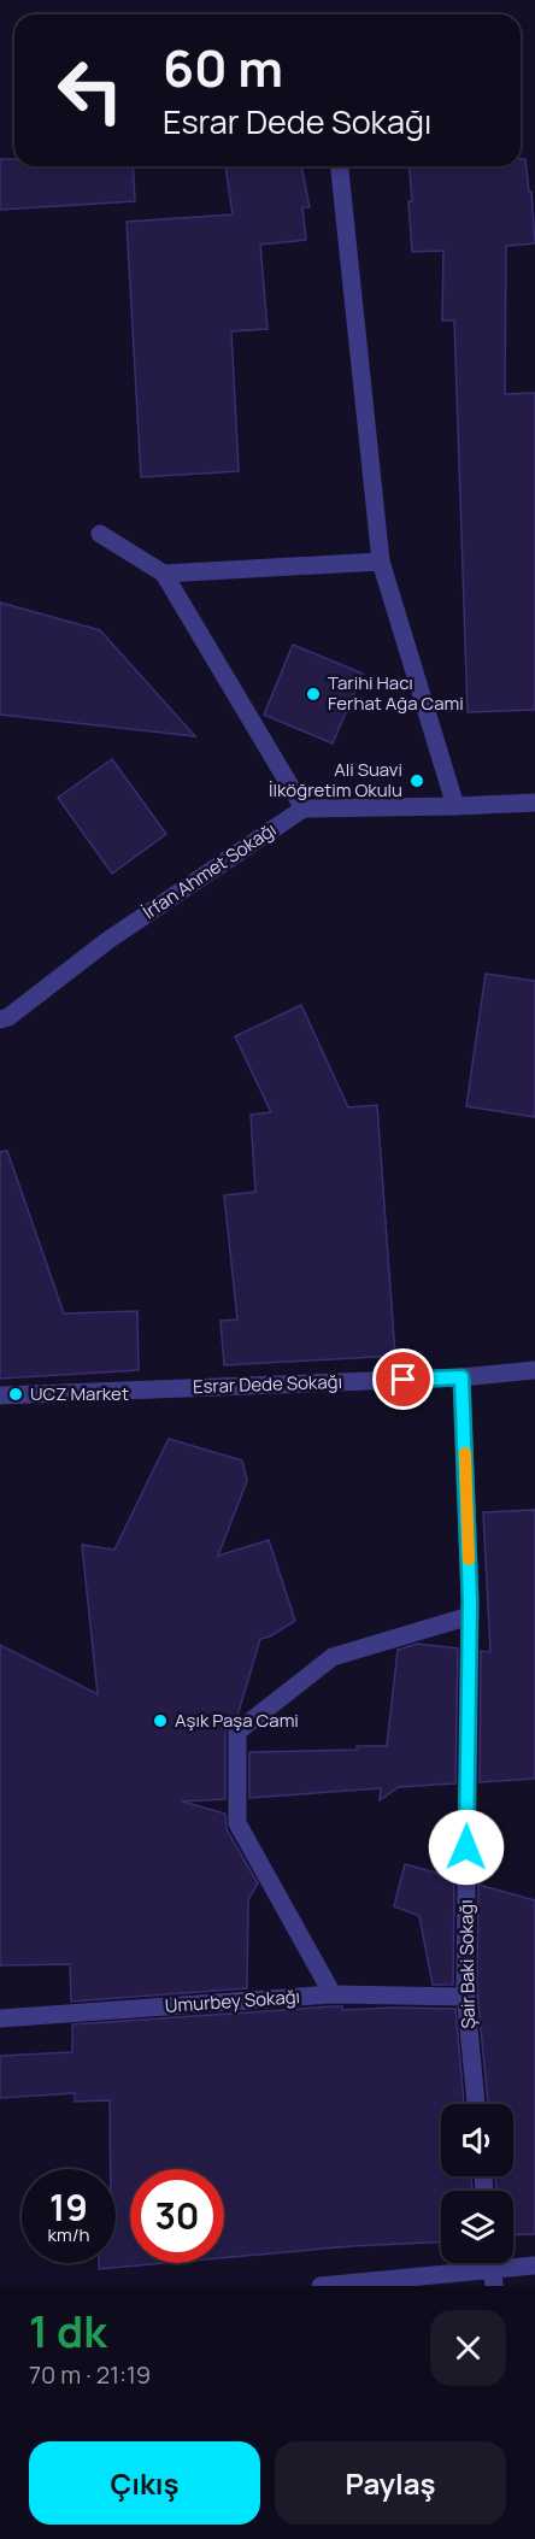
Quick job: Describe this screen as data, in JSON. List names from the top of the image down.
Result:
{
  "streets": {
    "street": [
      "İrfan Ahmet Sokağı",
      "Esrar Dede Sokağı",
      "Şair Baki Sokağı",
      "Umurbey Sokağı"
    ]
  },
  "crossings": [
    ["Esrar Dede Sokağı", "Şair Baki Sokağı"],
    ["Şair Baki Sokağı", "Umurbey Sokağı"]
  ],
  "places": [
    "Tarihi Hacı Ferhat Ağa Cami",
    "Ali Suavi İlköğretim Okulu",
    "UCZ Market",
    "Aşık Paşa Cami"
  ],
  "page": {
    "turn": ["60 m", "Esrar Dede Sokağı"],
    "speed": "19 km/h",
    "limit": "30",
    "heading": ["1 dk", "70 m · 21:19"],
    "buttons": ["Çıkış", "Paylaş"]
  }
}
